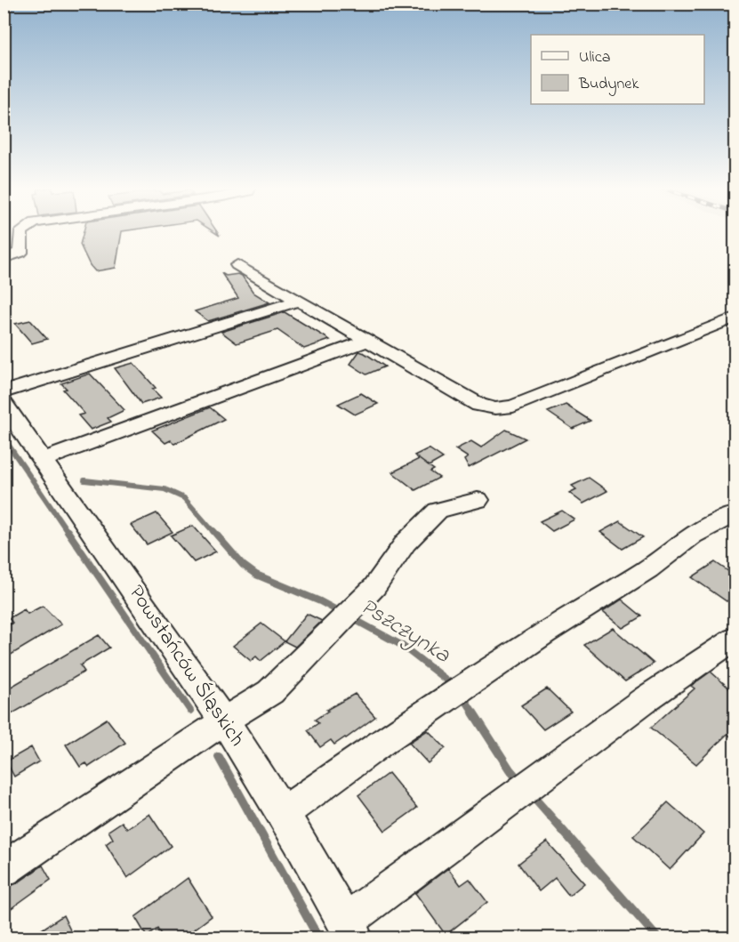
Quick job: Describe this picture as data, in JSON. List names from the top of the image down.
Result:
{
  "streets": {
    "street": ["Powstańców Śląskich"]
  },
  "water": ["Pszczynka"],
  "legend": ["Ulica", "Budynek"]
}
